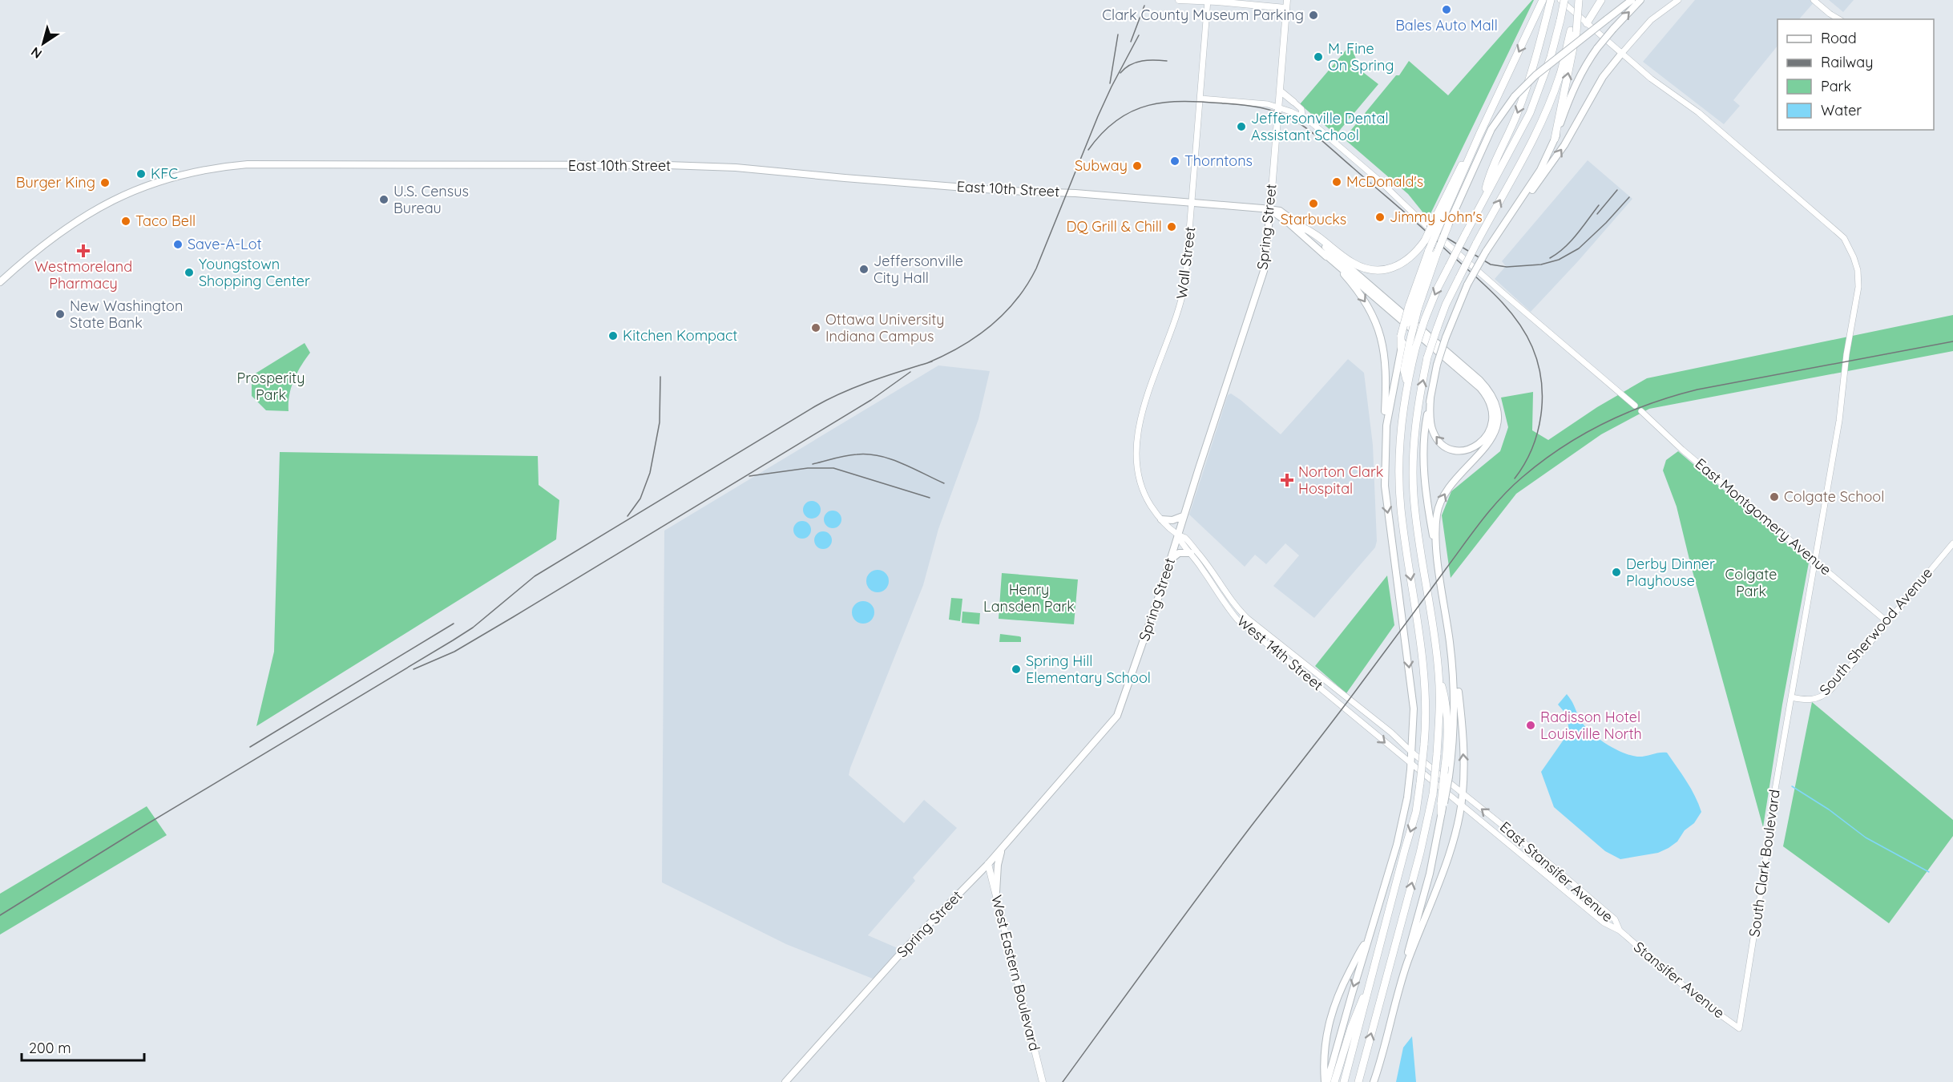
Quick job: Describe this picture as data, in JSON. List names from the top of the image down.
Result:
{
  "streets": {
    "main road": ["East 10th Street", "Spring Street", "West Eastern Boulevard"],
    "street": [
      "Wall Street",
      "East Montgomery Avenue",
      "South Sherwood Avenue",
      "West 14th Street",
      "South Clark Boulevard",
      "East Stansifer Avenue",
      "Stansifer Avenue"
    ]
  },
  "crossings": [
    ["East 10th Street", "Spring Street"],
    ["East 10th Street", "Wall Street"],
    ["Spring Street", "Wall Street"],
    ["Spring Street", "West 14th Street"],
    ["Spring Street", "West Eastern Boulevard"],
    ["Wall Street", "West 14th Street"],
    ["East Montgomery Avenue", "South Sherwood Avenue"],
    ["East Montgomery Avenue", "South Clark Boulevard"],
    ["South Sherwood Avenue", "South Clark Boulevard"],
    ["West 14th Street", "East Stansifer Avenue"],
    ["South Clark Boulevard", "Stansifer Avenue"],
    ["East Stansifer Avenue", "Stansifer Avenue"]
  ],
  "parks": ["Prosperity Park", "Colgate Park", "Henry Lansden Park"],
  "places": {
    "other": [
      "Bales Auto Mall",
      "Clark County Museum Parking",
      "M. Fine On Spring",
      "Jeffersonville Dental Assistant School",
      "Thorntons",
      "Subway",
      "KFC",
      "McDonald's",
      "Burger King",
      "U.S. Census Bureau",
      "Starbucks",
      "Jimmy John's",
      "Taco Bell",
      "DQ Grill & Chill",
      "Save-A-Lot",
      "Jeffersonville City Hall",
      "Youngstown Shopping Center",
      "New Washington State Bank",
      "Ottawa University Indiana Campus",
      "Kitchen Kompact",
      "Colgate School",
      "Derby Dinner Playhouse",
      "Spring Hill Elementary School",
      "Radisson Hotel Louisville North"
    ],
    "health": ["Westmoreland Pharmacy", "Norton Clark Hospital"]
  },
  "legend": [
    "Road",
    "Railway",
    "Park",
    "Water"
  ],
  "scale_bar": "200 m",
  "north": "bottom left"
}
